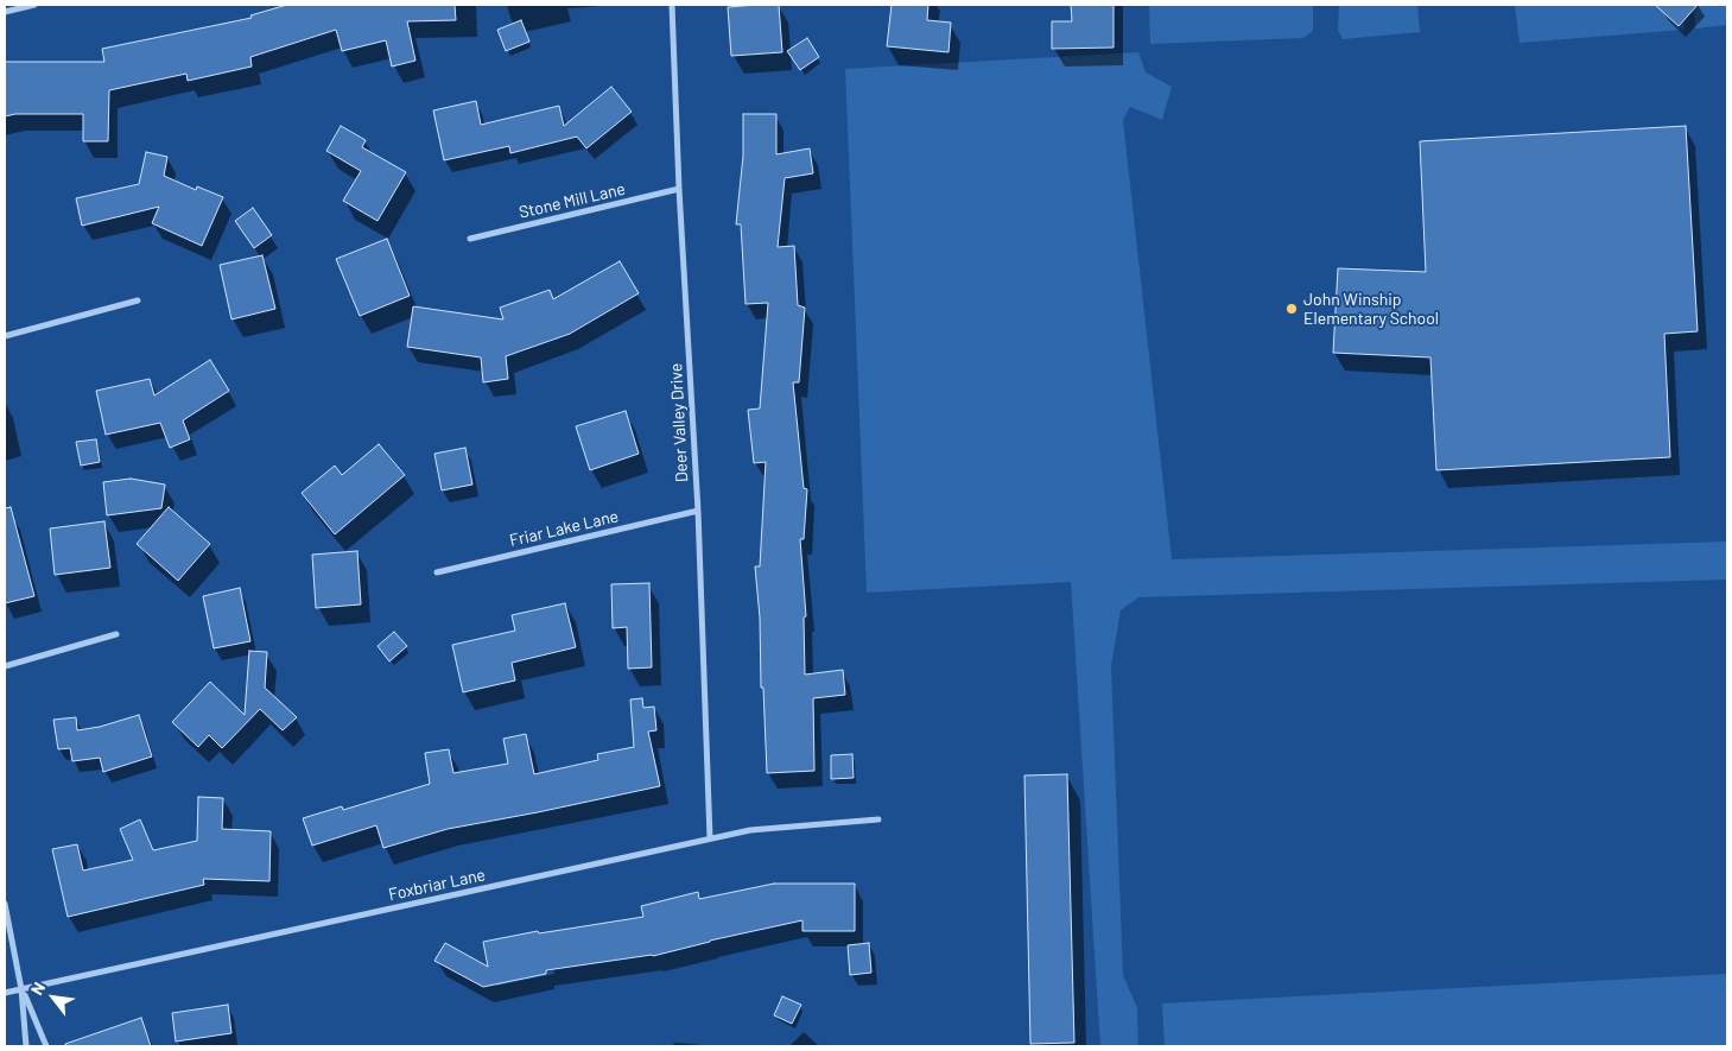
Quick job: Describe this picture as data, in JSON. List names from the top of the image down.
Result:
{
  "streets": {
    "street": [
      "Stone Mill Lane",
      "Deer Valley Drive",
      "Friar Lake Lane",
      "Foxbriar Lane"
    ]
  },
  "crossings": [
    ["Stone Mill Lane", "Deer Valley Drive"],
    ["Deer Valley Drive", "Friar Lake Lane"],
    ["Deer Valley Drive", "Foxbriar Lane"]
  ],
  "places": ["John Winship Elementary School"],
  "north": "top left"
}
